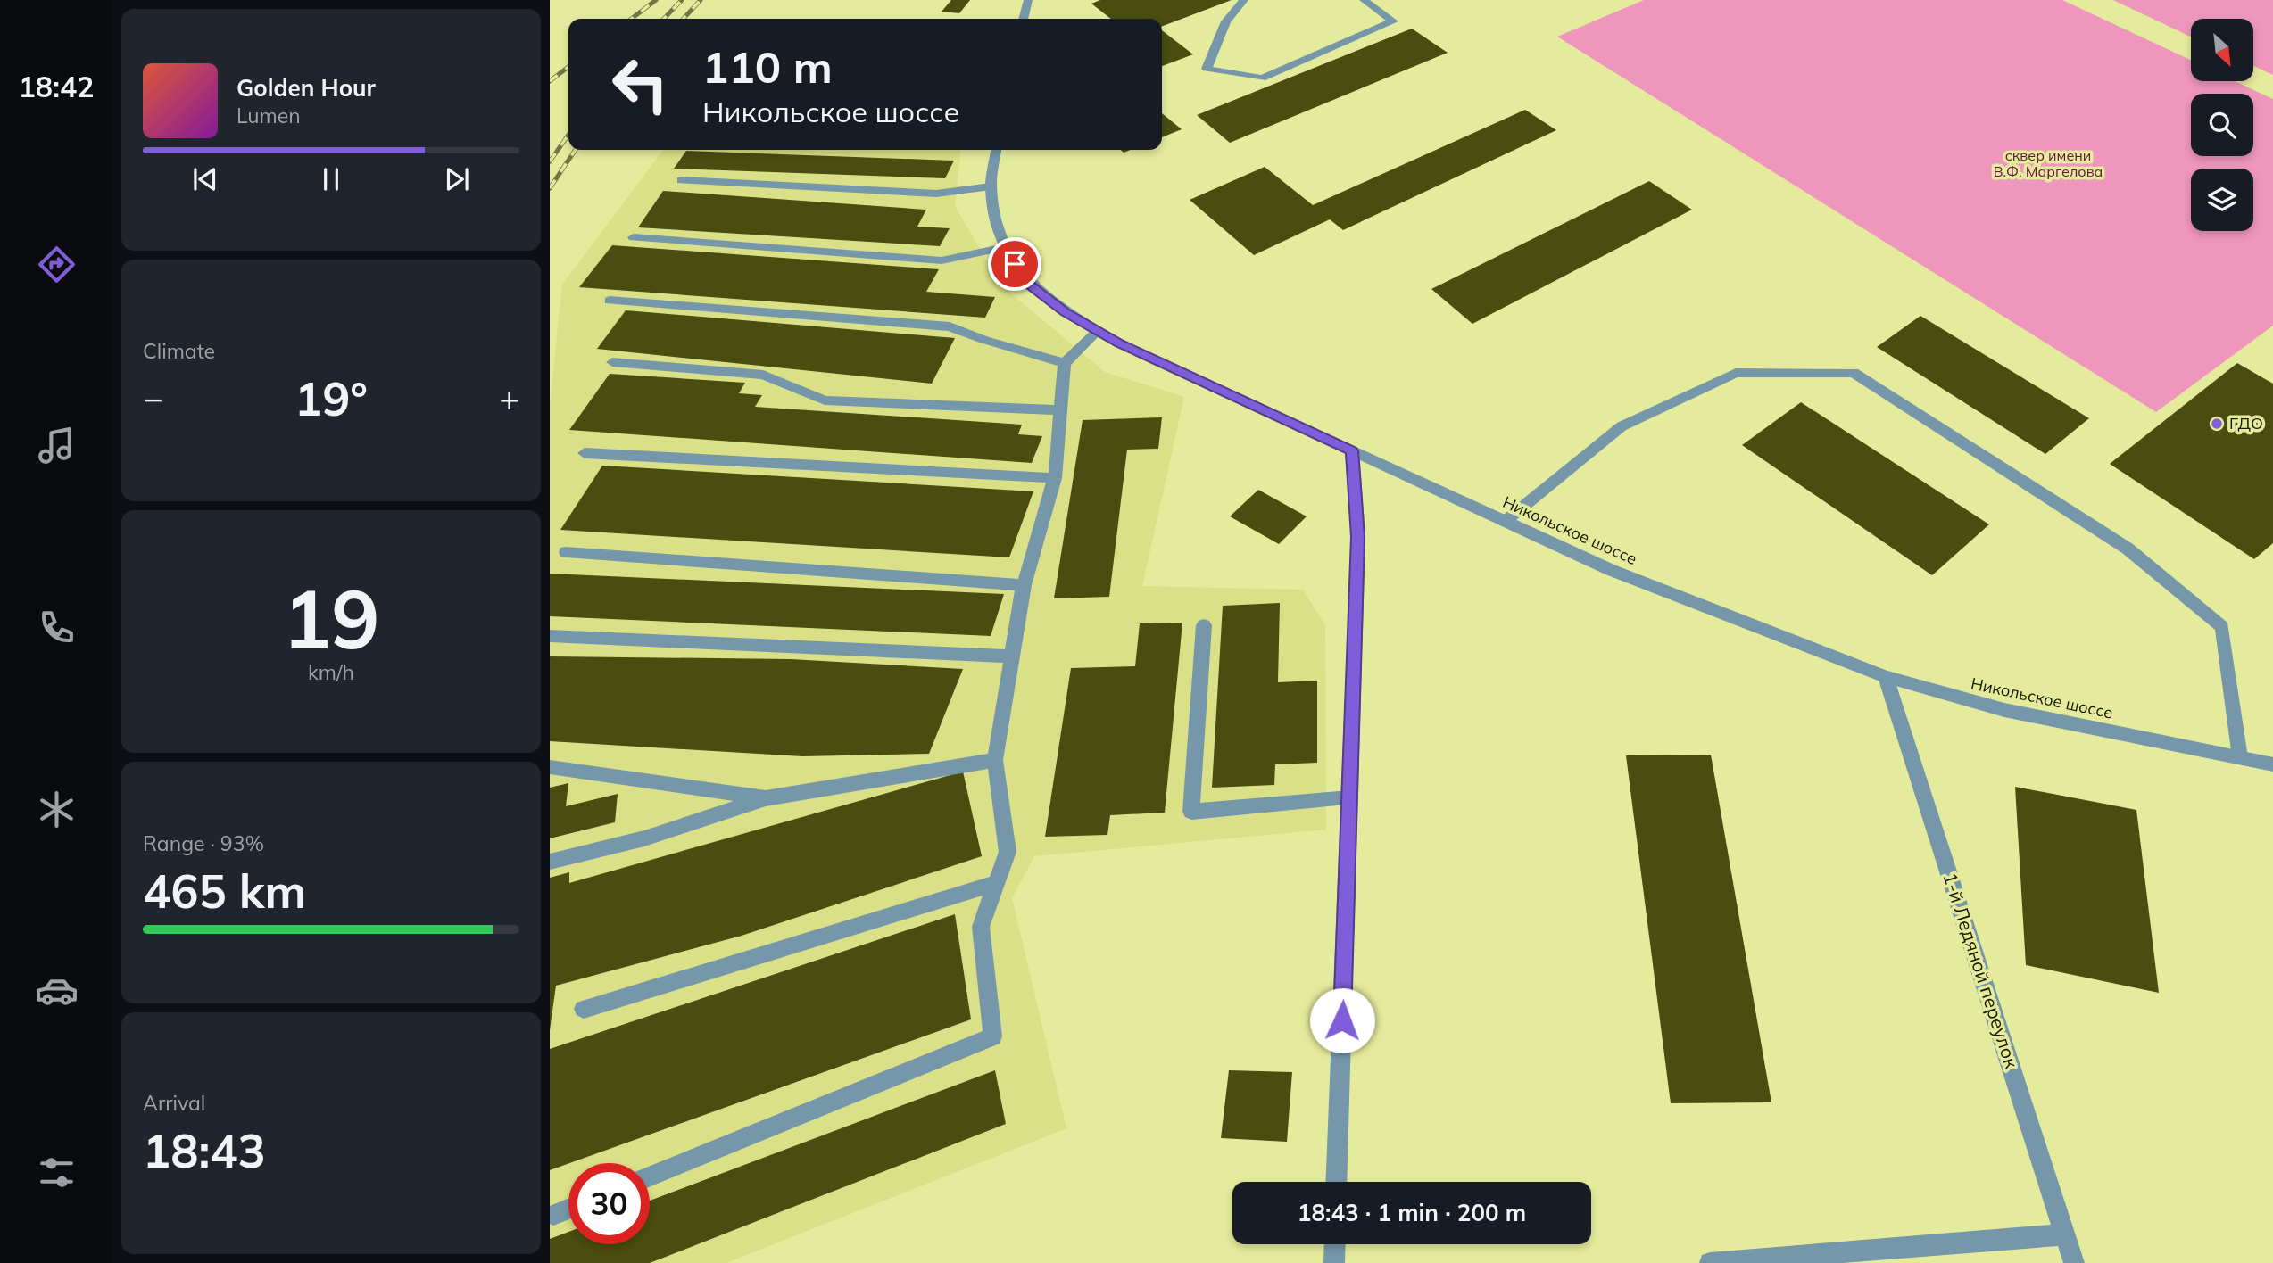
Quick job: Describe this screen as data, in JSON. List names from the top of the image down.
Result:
{
  "streets": {
    "street": ["Никольское шоссе", "1-й Ледяной переулок"]
  },
  "crossings": [
    ["Никольское шоссе", "1-й Ледяной переулок"]
  ],
  "parks": ["сквер имени В.Ф. Маргелова"],
  "places": ["ГДО"],
  "north": "bottom right",
  "page": {
    "tabs": "18:42",
    "turn": ["110 m", "Никольское шоссе"],
    "song": ["Golden Hour", "Lumen"],
    "tile": [
      "Climate",
      ["19", "km/h"],
      ["Range · 93%", "465 km"],
      ["Arrival", "18:43"]
    ],
    "heat": ["−", "19°", "+"],
    "limit": "30",
    "trip": "18:43 · 1 min · 200 m"
  }
}
